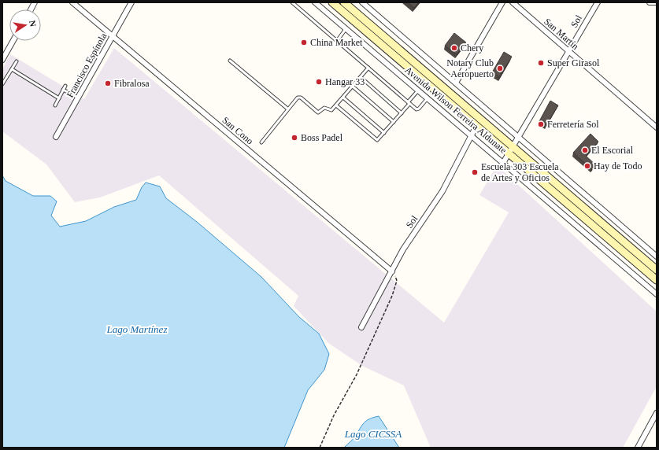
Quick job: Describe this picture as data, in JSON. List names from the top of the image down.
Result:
{
  "streets": {
    "main road": ["Avenida Wilson Ferreira Aldunate"],
    "street": [
      "Sol",
      "San Martín",
      "Francisco Espínola",
      "San Cono"
    ]
  },
  "crossings": [
    ["Sol", "San Martín"],
    ["Sol", "Avenida Wilson Ferreira Aldunate"],
    ["Sol", "San Cono"],
    ["Francisco Espínola", "San Cono"]
  ],
  "water": ["Lago Martínez", "Lago CICSSA"],
  "places": [
    "China Market",
    "Chery",
    "Super Girasol",
    "Notary Club Aeropuerto",
    "Hangar 33",
    "Fibralosa",
    "Ferretería Sol",
    "Boss Padel",
    "El Escorial",
    "Hay de Todo",
    "Escuela 303 Escuela de Artes y Oficios"
  ],
  "north": "right"
}
